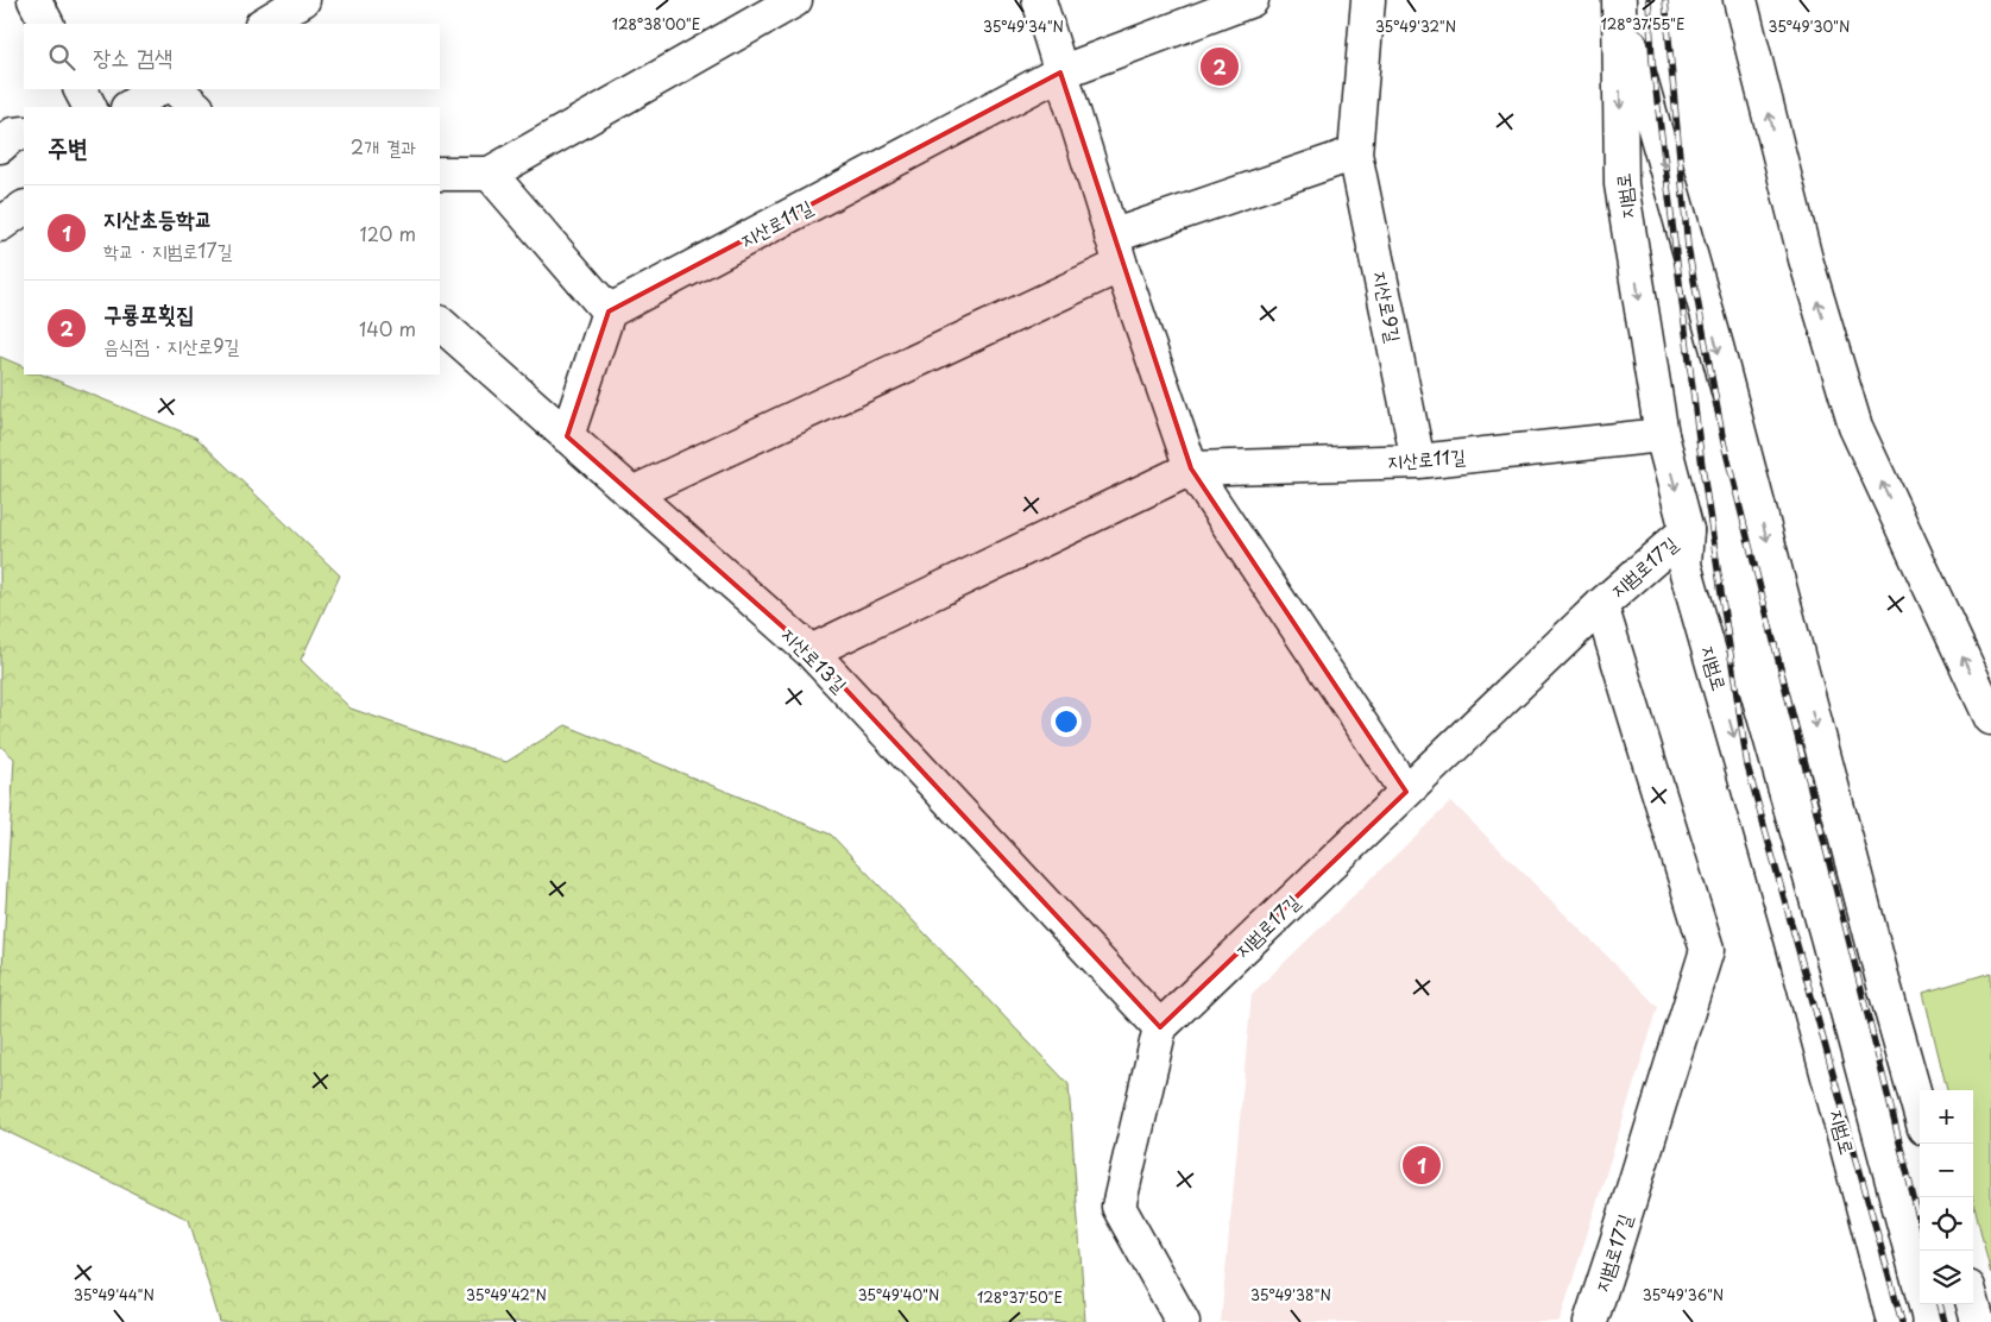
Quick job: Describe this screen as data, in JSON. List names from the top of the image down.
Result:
{
  "streets": {
    "street": [
      "지범로",
      "지산로11길",
      "지산로9길",
      "지범로17길",
      "지산로13길"
    ]
  },
  "crossings": [
    ["지범로", "지산로11길"],
    ["지범로", "지범로17길"],
    ["지산로11길", "지산로9길"],
    ["지산로11길", "지산로13길"],
    ["지범로17길", "지산로13길"]
  ],
  "page": {
    "search": "장소 검색",
    "pins": ["2", "1"],
    "heading": ["주변", "2개 결과"],
    "list": [
      {
        "mark": "1",
        "name": "지산초등학교",
        "note": "학교 · 지범로17길",
        "value": "120 m"
      },
      {
        "mark": "2",
        "name": "구룡포횟집",
        "note": "음식점 · 지산로9길",
        "value": "140 m"
      }
    ],
    "map_buttons": ["+", "−"]
  },
  "coordinates": [
    "128°38'00\"E",
    "128°37'55\"E",
    "35°49'34\"N",
    "35°49'32\"N",
    "35°49'30\"N",
    "35°49'44\"N",
    "35°49'42\"N",
    "35°49'40\"N",
    "35°49'38\"N",
    "35°49'36\"N",
    "128°37'50\"E"
  ]
}
